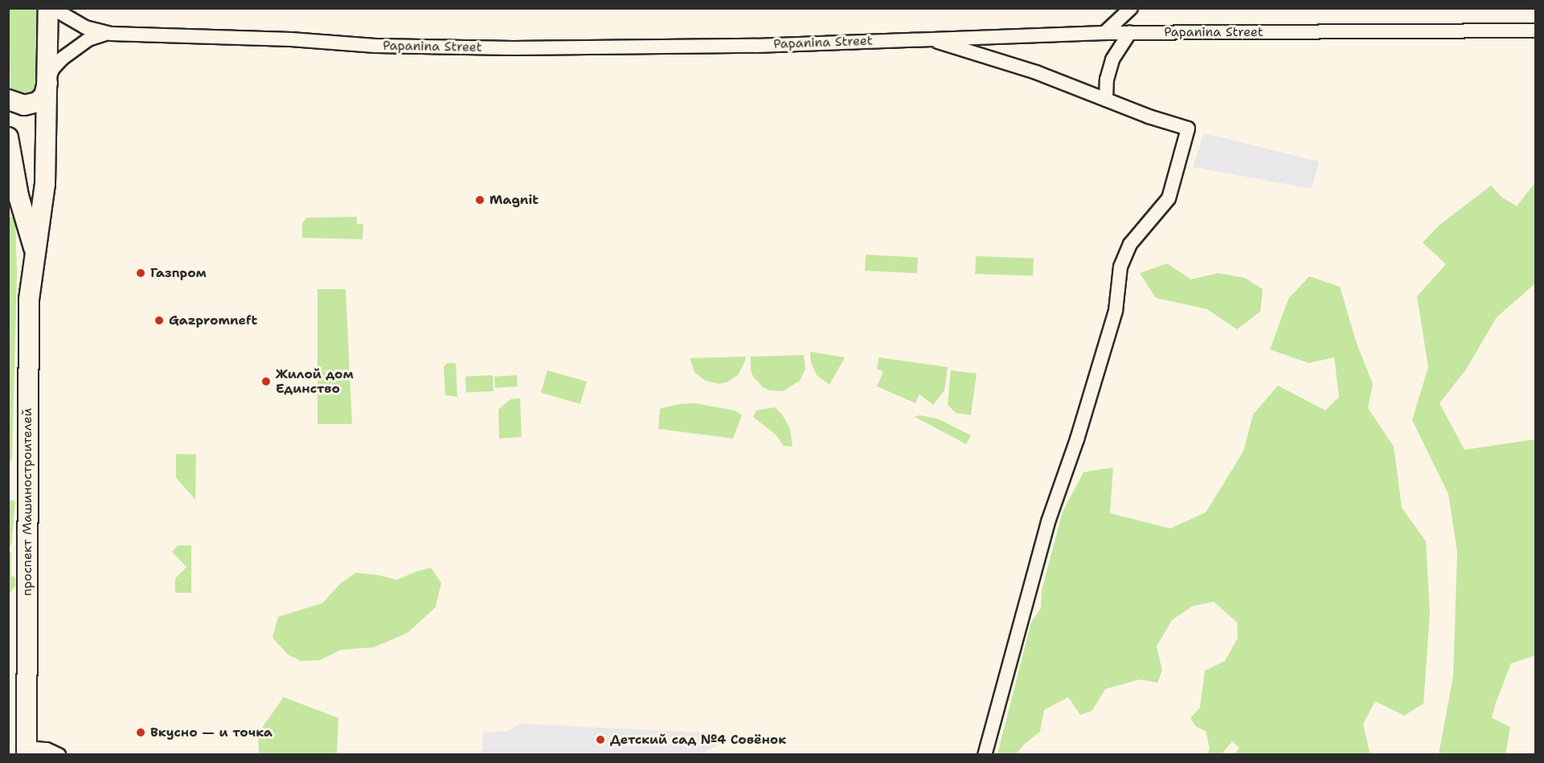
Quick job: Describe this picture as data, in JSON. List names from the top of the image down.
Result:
{
  "streets": {
    "street": ["Papanina Street", "проспект Машиностроителей"]
  },
  "crossings": [
    ["Papanina Street", "проспект Машиностроителей"]
  ],
  "places": [
    "Magnit",
    "Газпром",
    "Gazpromneft",
    "Жилой дом Единство",
    "Вкусно — и точка",
    "Детский сад №4 Совёнок"
  ]
}
